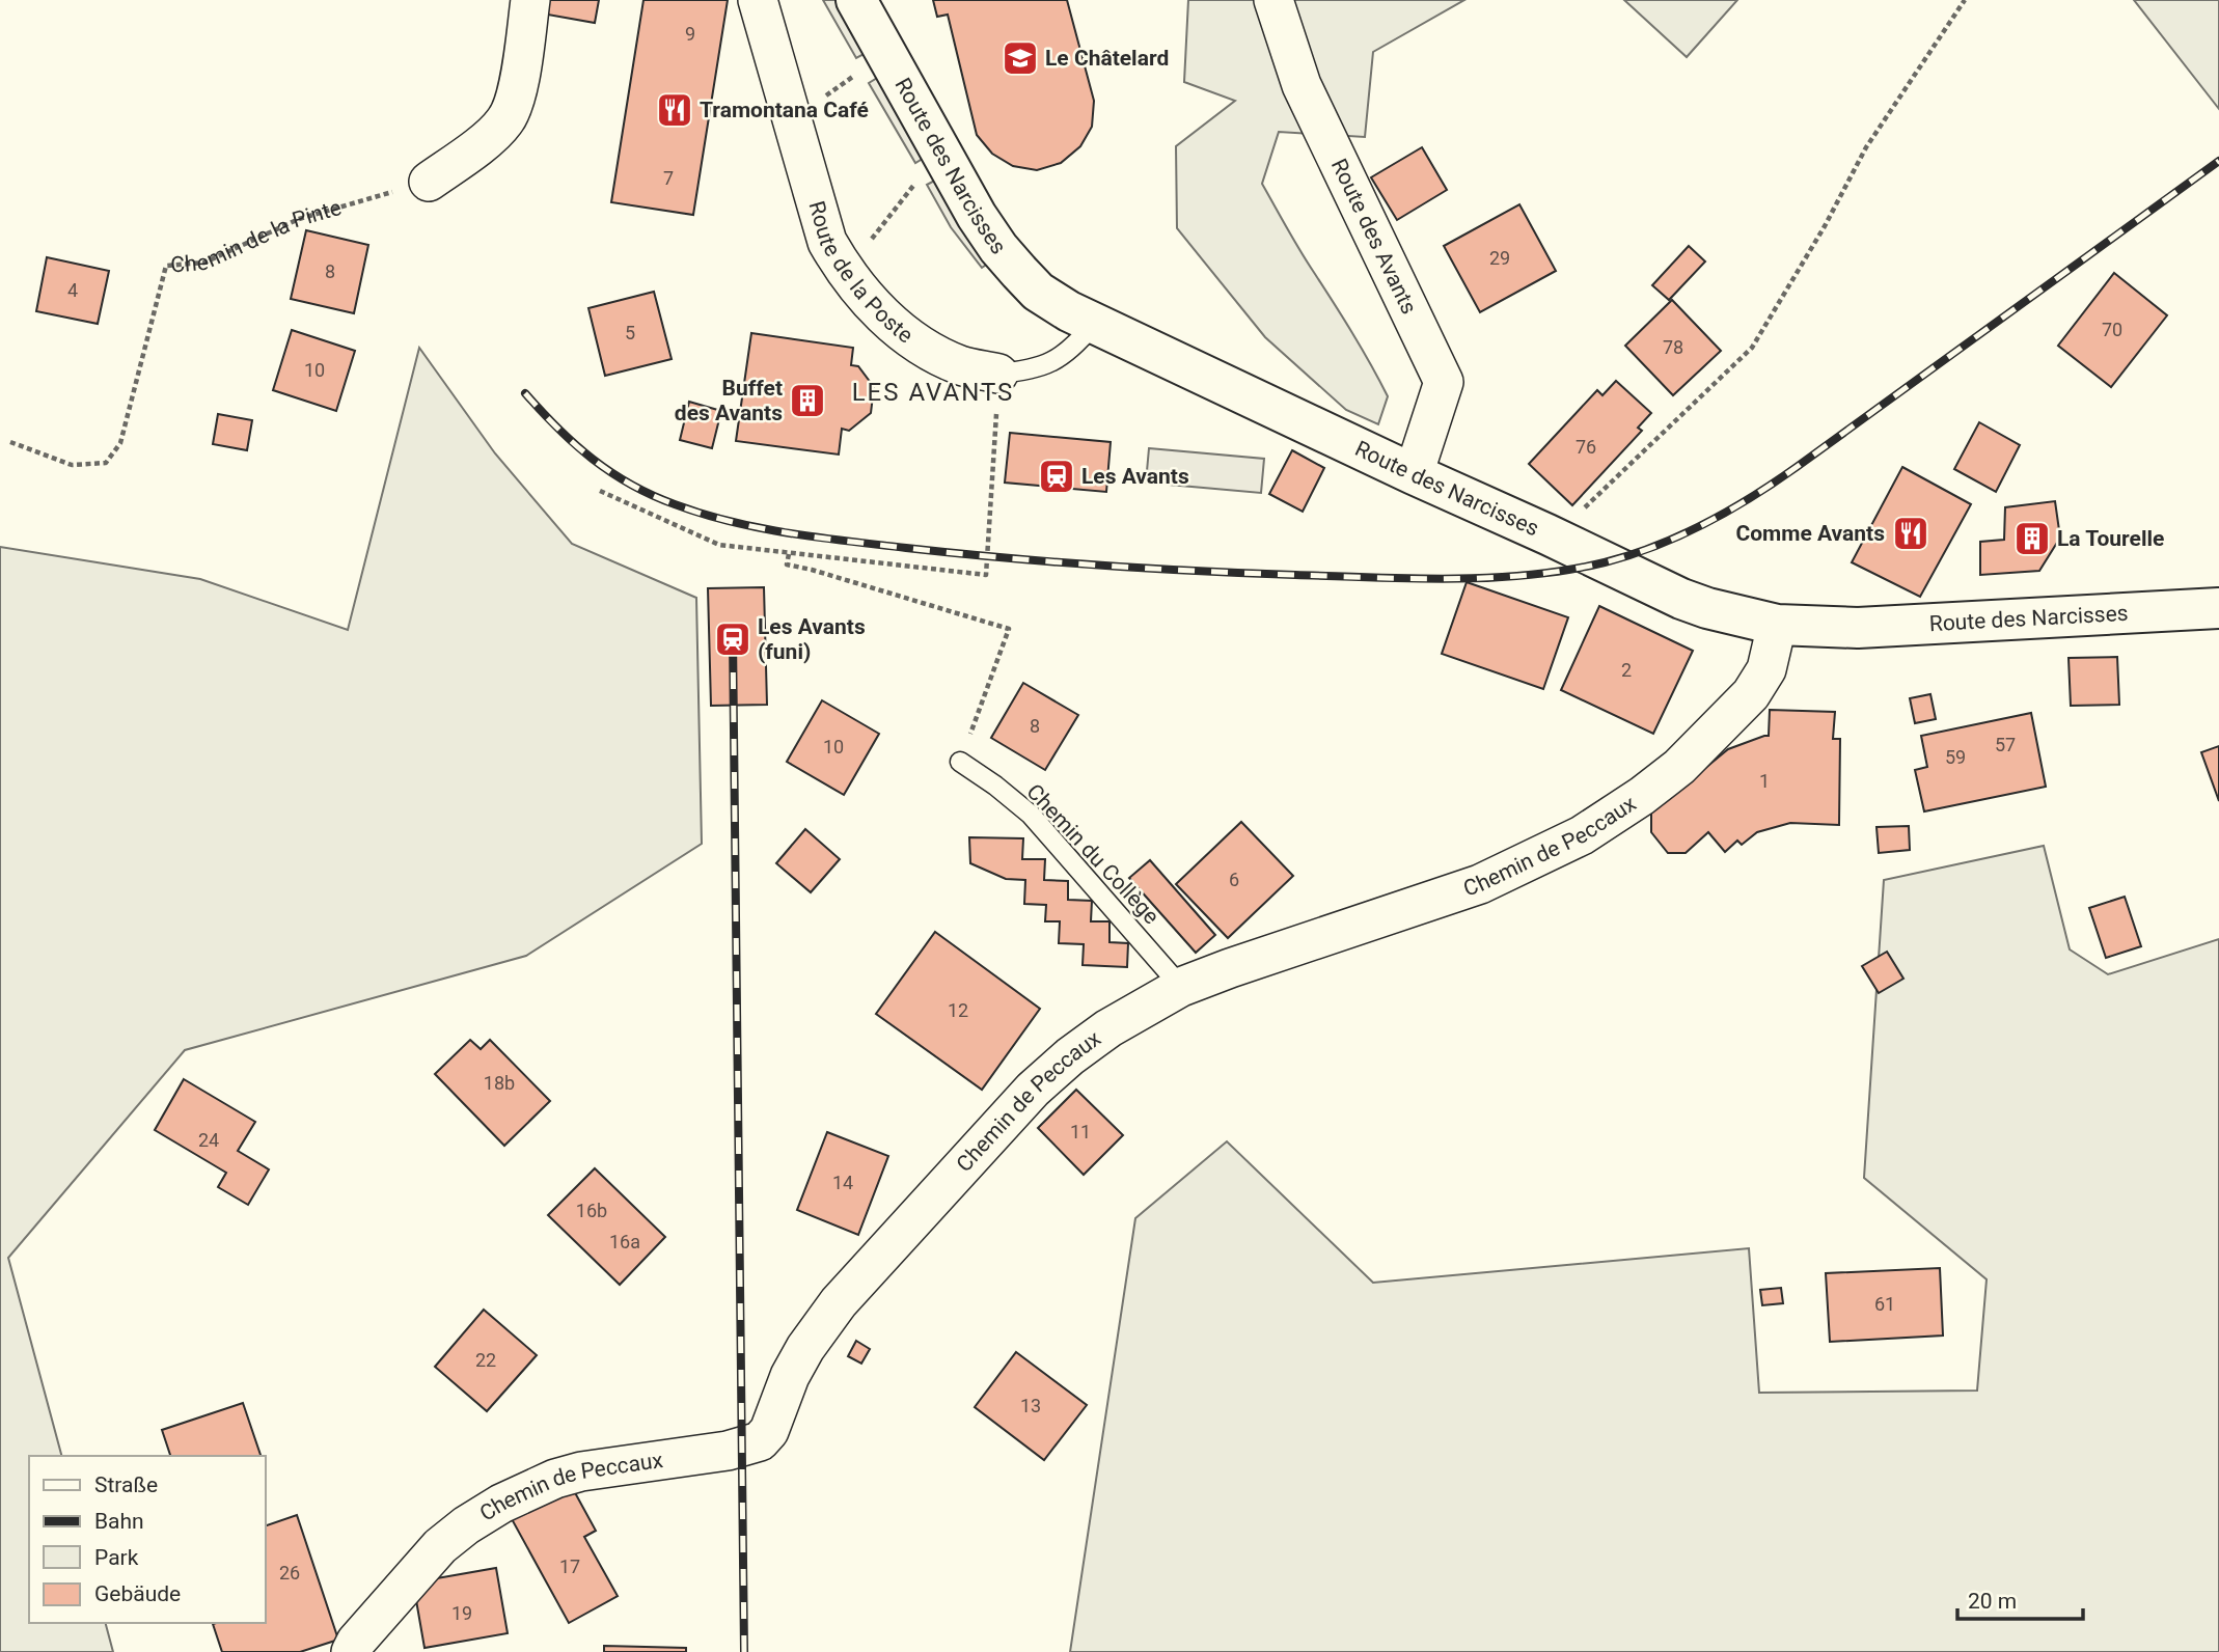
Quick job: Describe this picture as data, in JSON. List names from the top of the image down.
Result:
{
  "streets": {
    "street": [
      "Route des Narcisses",
      "Route des Avants",
      "Route de la Poste",
      "Chemin de Peccaux"
    ],
    "lane": ["Chemin du Collège"],
    "path": ["Chemin de la Pinte"]
  },
  "crossings": [
    ["Route des Narcisses", "Route des Avants"],
    ["Route des Narcisses", "Route de la Poste"],
    ["Route des Narcisses", "Chemin de Peccaux"],
    ["Chemin de Peccaux", "Chemin du Collège"]
  ],
  "districts": ["LES AVANTS"],
  "places": {
    "school or university": ["Le Châtelard"],
    "restaurant": ["Tramontana Café", "Comme Avants"],
    "building": ["Buffet des Avants", "La Tourelle"],
    "station": ["Les Avants", "Les Avants (funi)"]
  },
  "house_numbers": [
    "9",
    "7",
    "29",
    "8",
    "4",
    "70",
    "5",
    "78",
    "10",
    "76",
    "2",
    "8",
    "57",
    "10",
    "59",
    "1",
    "6",
    "12",
    "18b",
    "11",
    "24",
    "14",
    "16b",
    "16a",
    "61",
    "22",
    "13",
    "17",
    "26",
    "19"
  ],
  "legend": [
    "Straße",
    "Bahn",
    "Park",
    "Gebäude"
  ],
  "scale_bar": "20 m"
}
